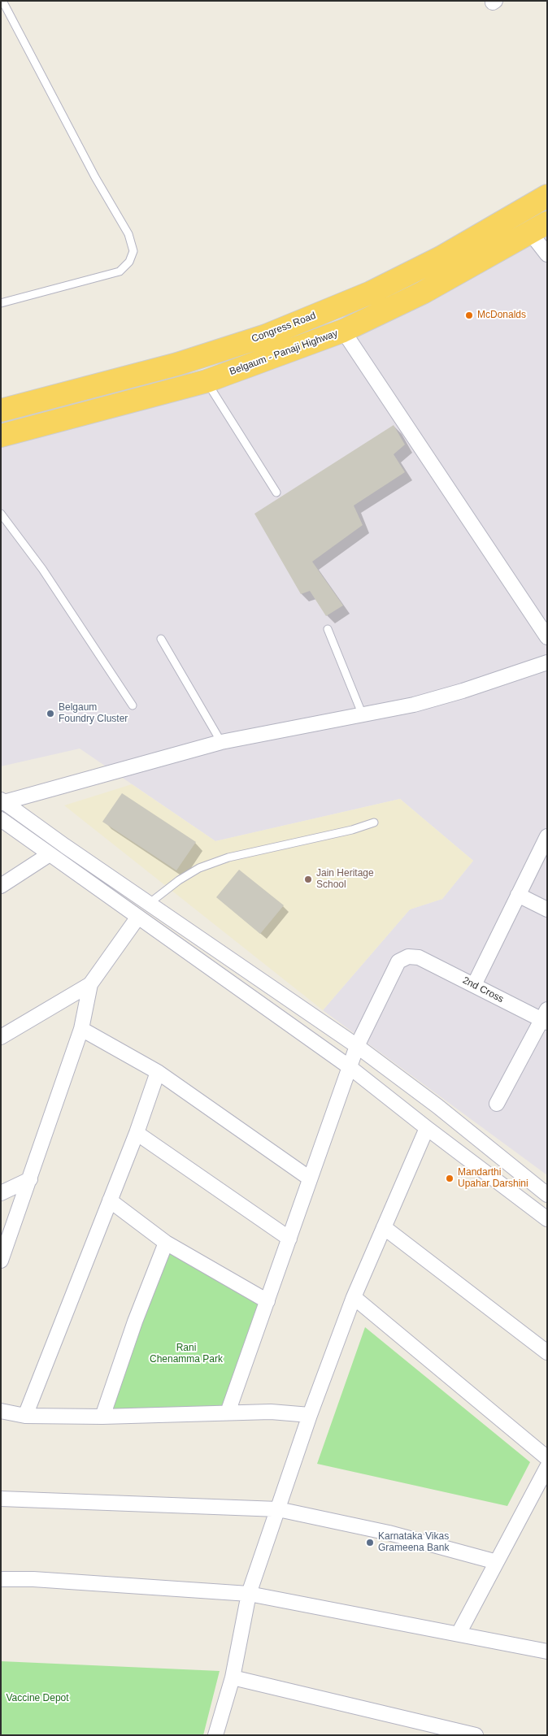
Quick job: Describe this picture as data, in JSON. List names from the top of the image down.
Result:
{
  "streets": {
    "highway": ["Congress Road", "Belgaum - Panaji Highway"],
    "street": ["2nd Cross"]
  },
  "parks": ["Rani Chenamma Park", "Vaccine Depot"],
  "places": [
    "McDonalds",
    "Belgaum Foundry Cluster",
    "Jain Heritage School",
    "Mandarthi Upahar Darshini",
    "Karnataka Vikas Grameena Bank"
  ]
}
